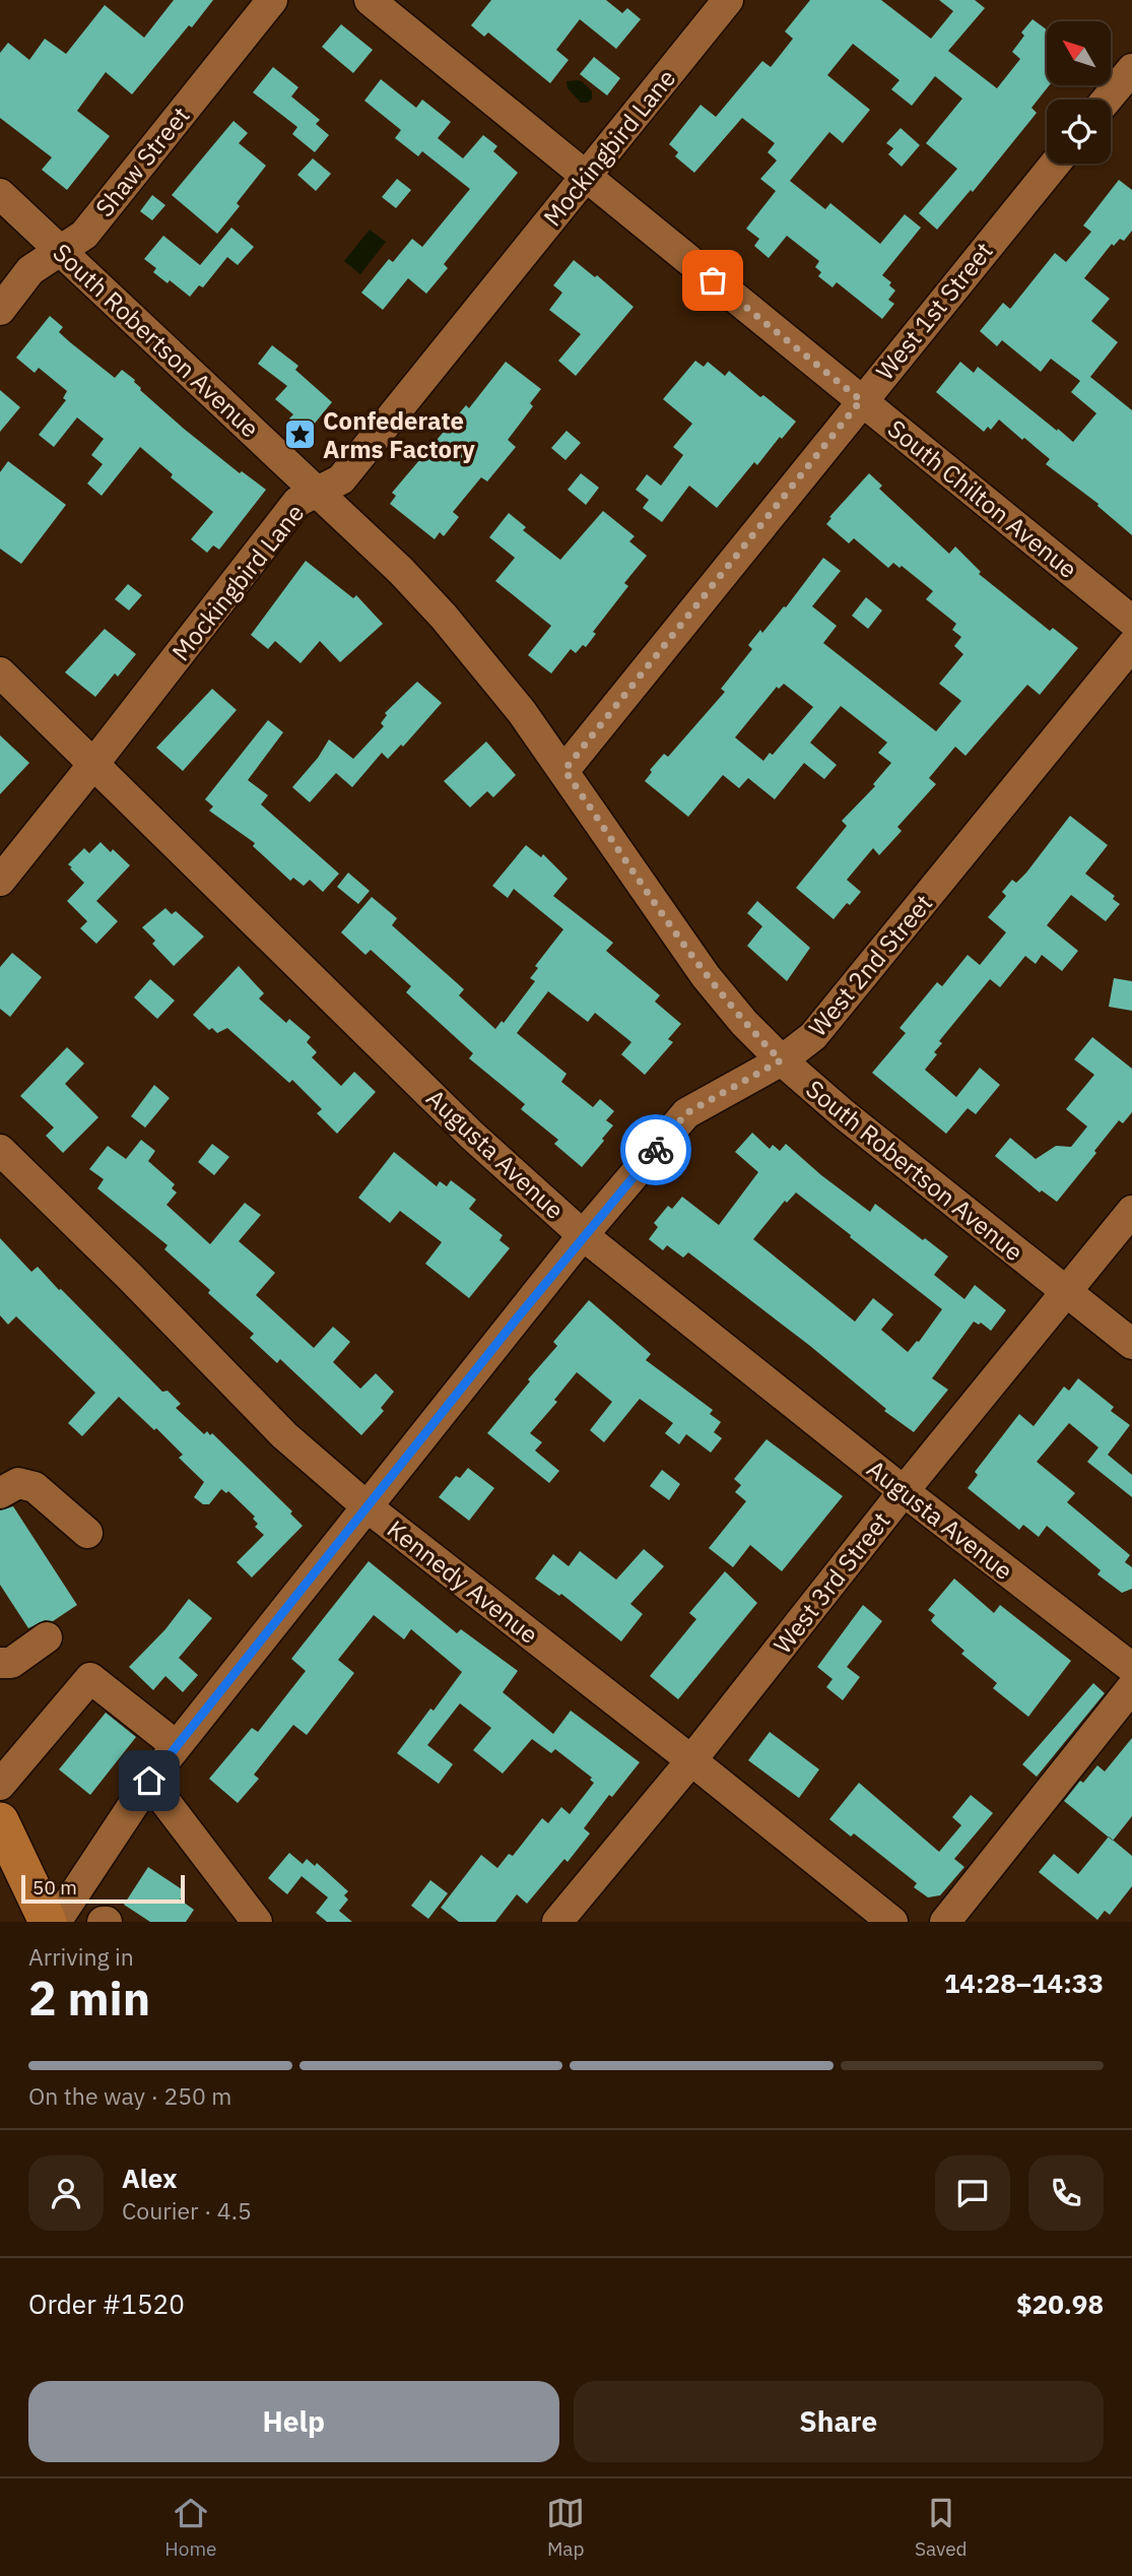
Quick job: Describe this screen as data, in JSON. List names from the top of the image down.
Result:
{
  "streets": {
    "street": [
      "Mockingbird Lane",
      "Shaw Street",
      "West 1st Street",
      "South Robertson Avenue",
      "South Chilton Avenue",
      "West 2nd Street",
      "Augusta Avenue",
      "Kennedy Avenue",
      "West 3rd Street"
    ]
  },
  "crossings": [
    ["Mockingbird Lane", "South Robertson Avenue"],
    ["Mockingbird Lane", "South Chilton Avenue"],
    ["Mockingbird Lane", "Augusta Avenue"],
    ["Shaw Street", "South Robertson Avenue"],
    ["West 1st Street", "South Robertson Avenue"],
    ["West 1st Street", "South Chilton Avenue"],
    ["South Robertson Avenue", "West 2nd Street"],
    ["South Robertson Avenue", "West 3rd Street"],
    ["West 2nd Street", "Augusta Avenue"],
    ["West 2nd Street", "Kennedy Avenue"],
    ["Augusta Avenue", "West 3rd Street"],
    ["Kennedy Avenue", "West 3rd Street"]
  ],
  "places": {
    "place": ["Confederate Arms Factory"]
  },
  "scale_bar": "50 m",
  "north": "top left",
  "page": {
    "scale": "50 m",
    "heading": ["2 min", "Arriving in", "14:28–14:33"],
    "panel": [
      "Alex",
      "Courier · 4.5",
      "Order #1520",
      "$20.98"
    ],
    "bar": "On the way · 250 m",
    "buttons": ["Help", "Share"],
    "tabs": ["Home", "Map", "Saved"]
  }
}
